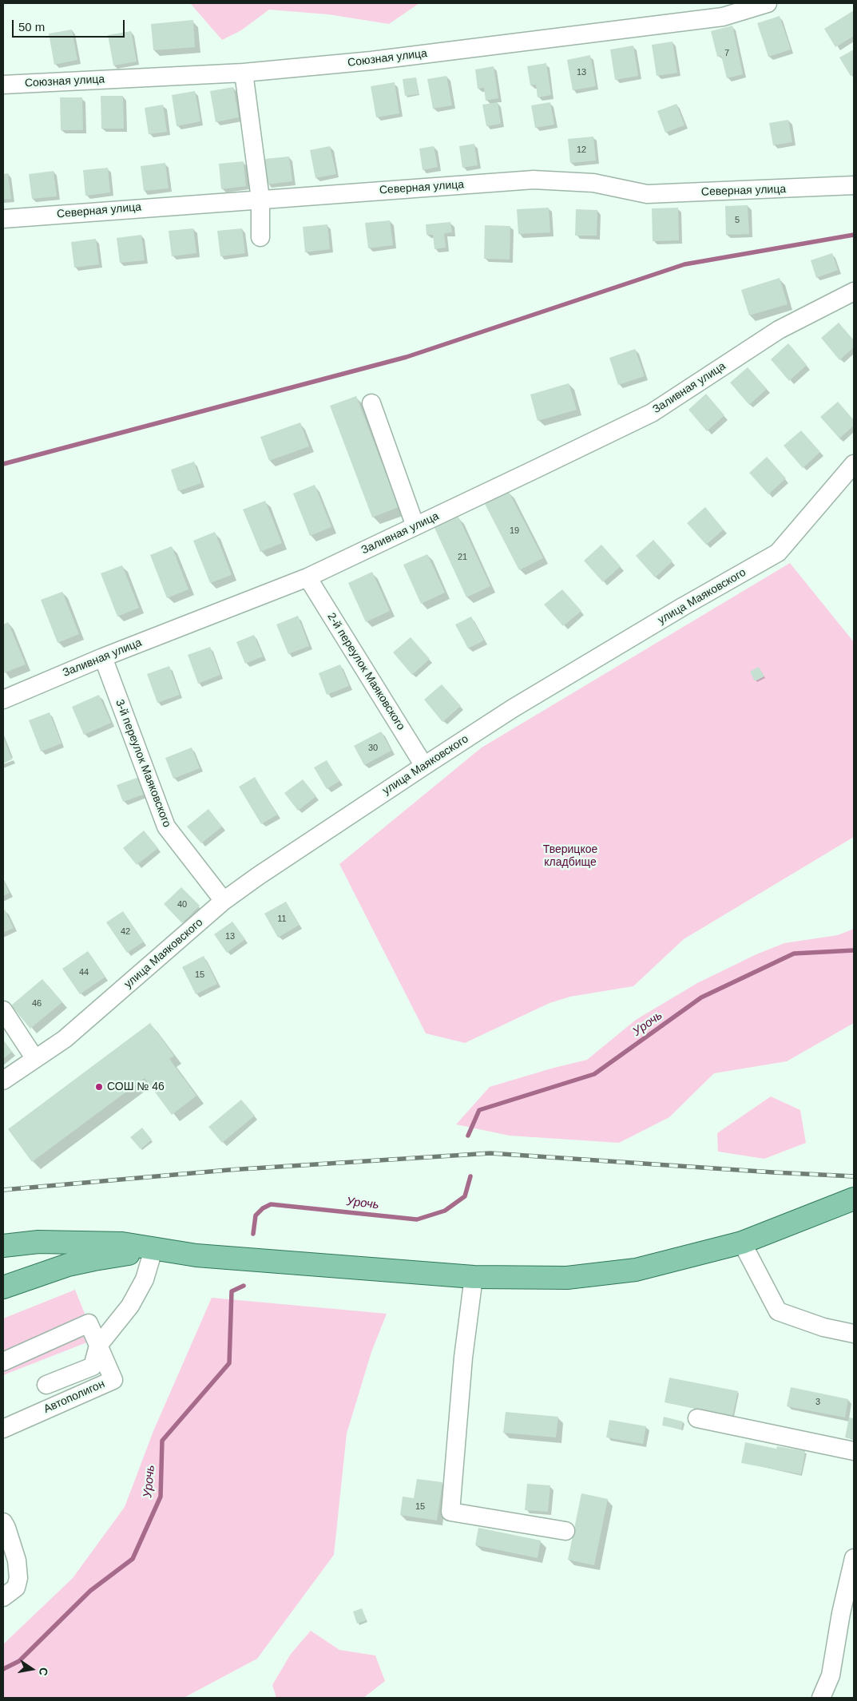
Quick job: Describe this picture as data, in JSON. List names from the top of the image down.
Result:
{
  "streets": {
    "street": [
      "Союзная улица",
      "Северная улица",
      "Заливная улица",
      "улица Маяковского",
      "2-й переулок Маяковского",
      "3-й переулок Маяковского",
      "Автополигон"
    ]
  },
  "crossings": [
    ["Заливная улица", "2-й переулок Маяковского"],
    ["Заливная улица", "3-й переулок Маяковского"],
    ["улица Маяковского", "2-й переулок Маяковского"],
    ["улица Маяковского", "3-й переулок Маяковского"]
  ],
  "water": ["Урочь"],
  "parks": ["Тверицкое кладбище"],
  "places": ["СОШ № 46"],
  "house_numbers": [
    "7",
    "13",
    "12",
    "5",
    "19",
    "21",
    "30",
    "40",
    "11",
    "42",
    "13",
    "44",
    "15",
    "46",
    "3",
    "15"
  ],
  "scale_bar": "50 m",
  "north": "right"
}
